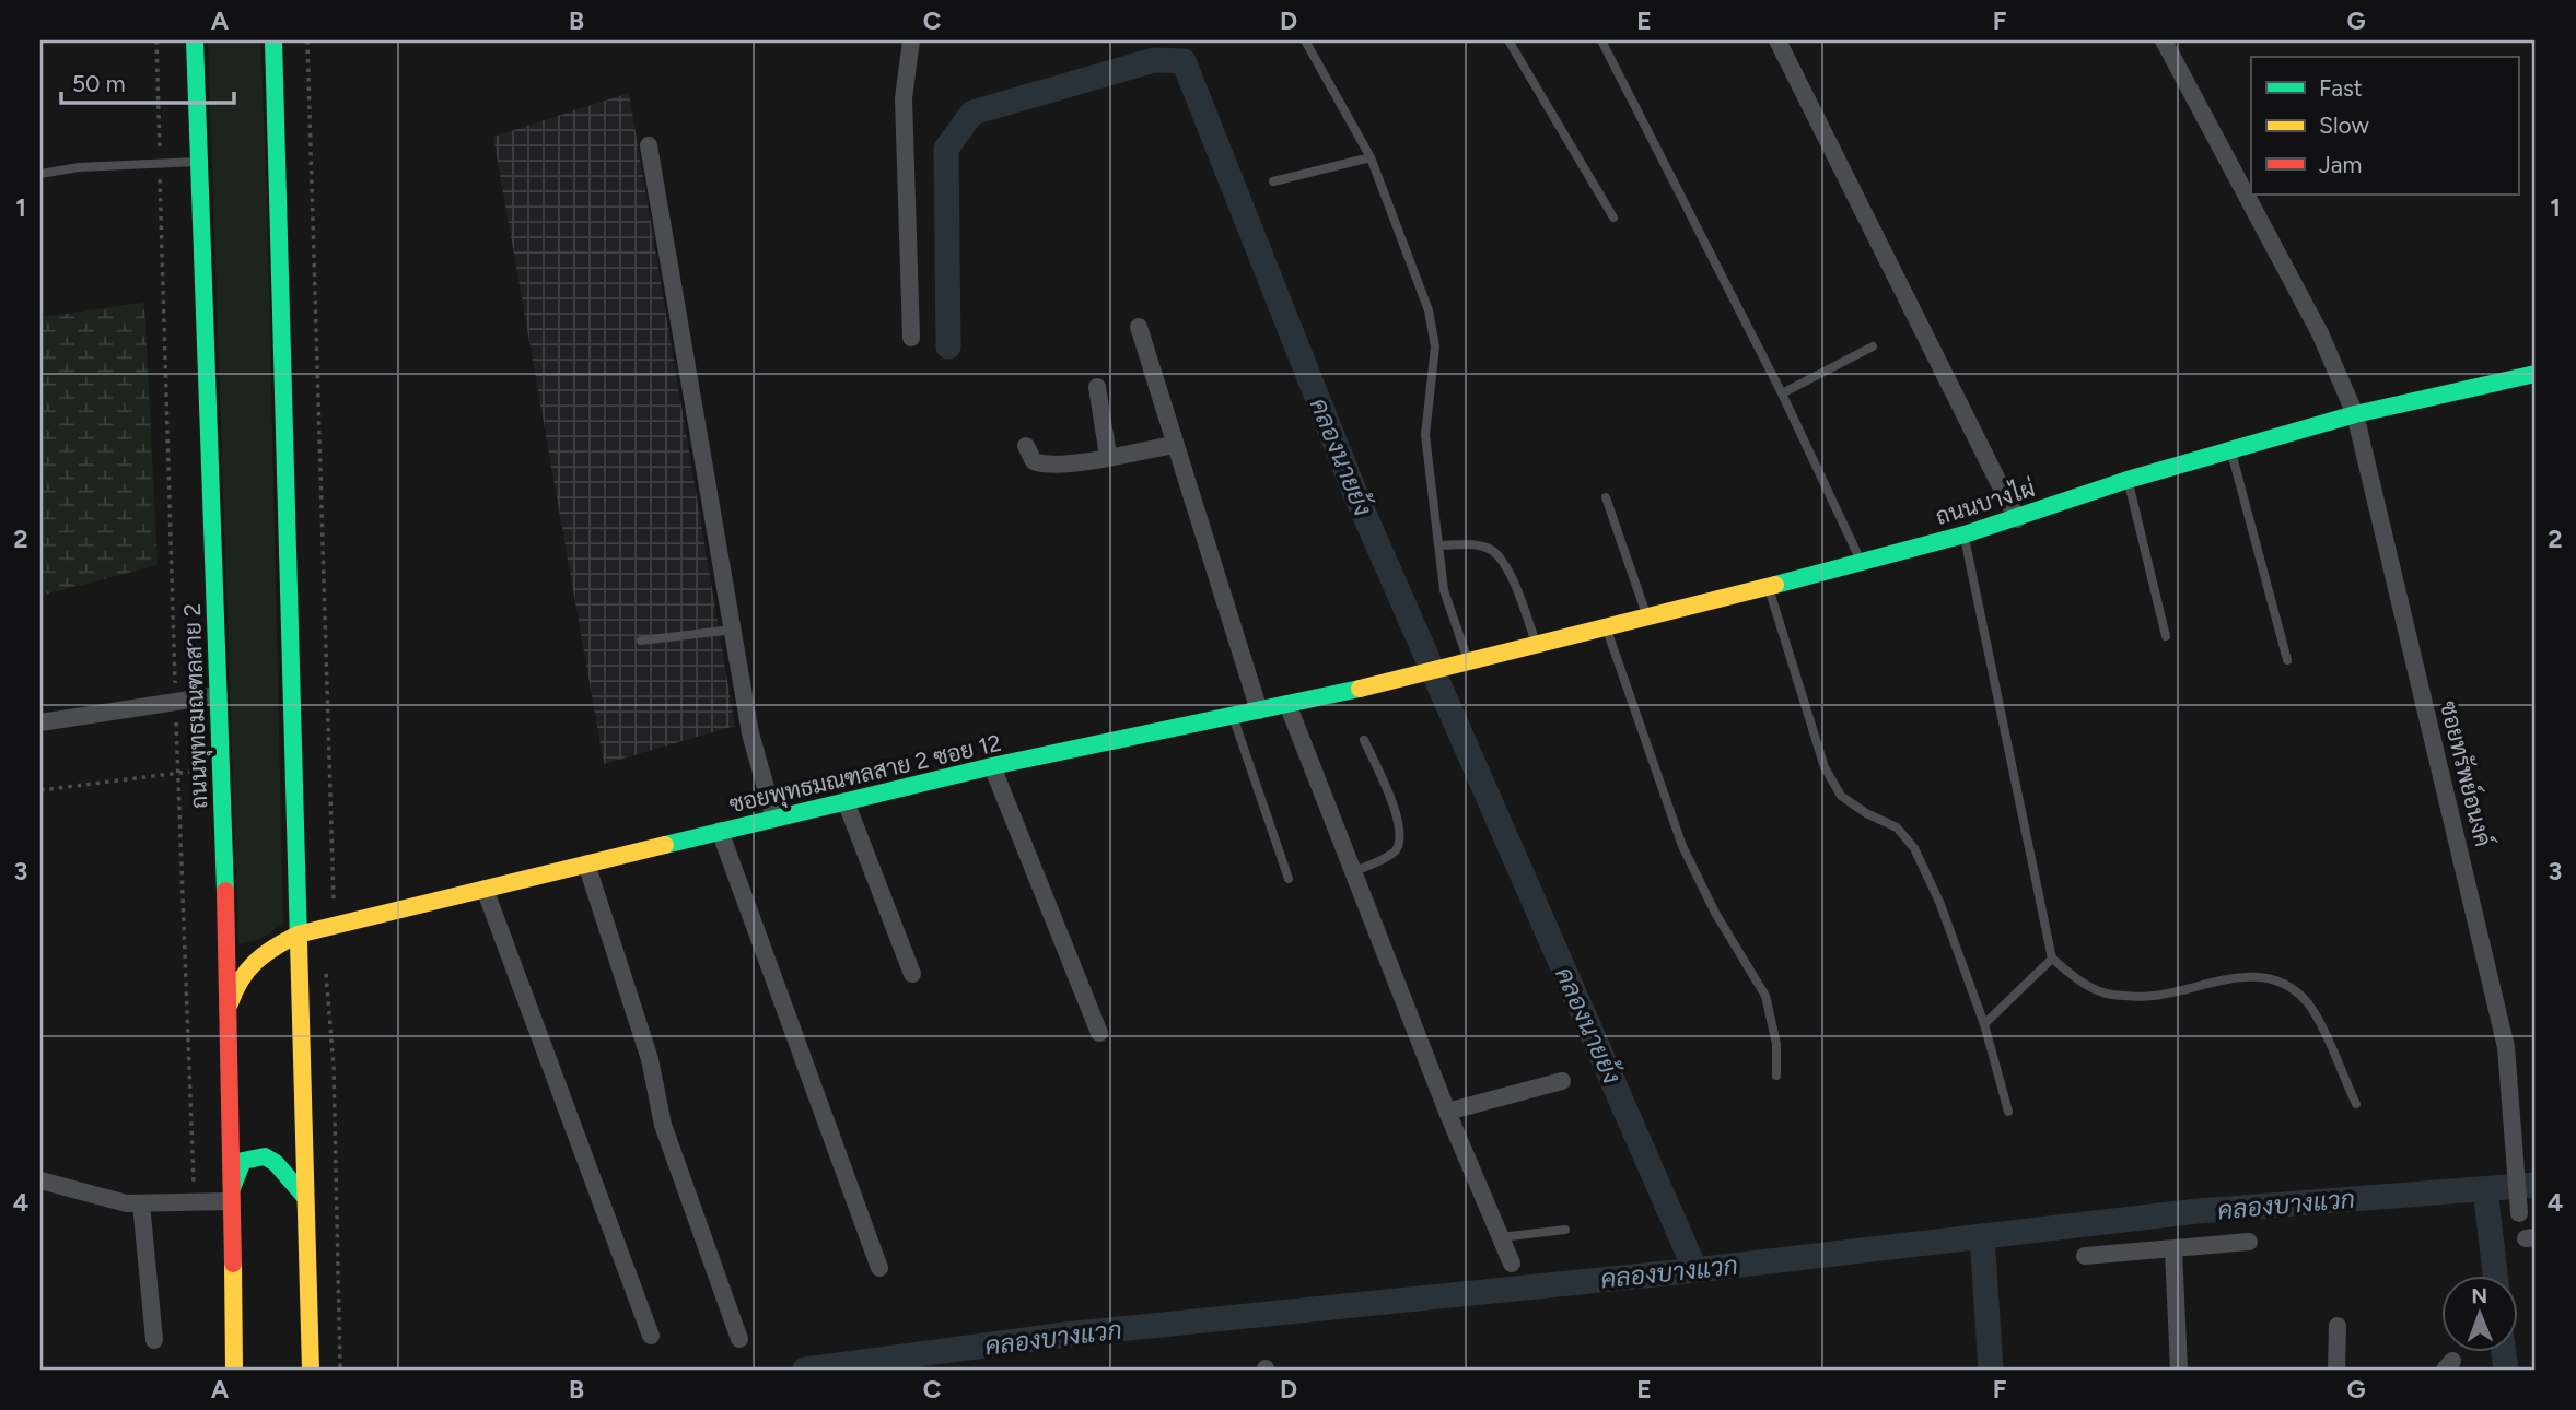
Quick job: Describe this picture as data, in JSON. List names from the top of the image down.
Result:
{
  "streets": {
    "main road": ["ถนนบางไผ่", "ถนนพุทธมณฑลสาย 2", "ซอยพุทธมณฑลสาย 2 ซอย 12"],
    "street": ["ซอยทรัพย์อนงค์"]
  },
  "crossings": [
    ["ถนนบางไผ่", "ซอยพุทธมณฑลสาย 2 ซอย 12"],
    ["ถนนบางไผ่", "ซอยทรัพย์อนงค์"],
    ["ถนนพุทธมณฑลสาย 2", "ซอยพุทธมณฑลสาย 2 ซอย 12"]
  ],
  "water": ["คลองนายย้ง", "คลองบางแวก"],
  "legend": ["Fast", "Slow", "Jam"],
  "scale_bar": "50 m",
  "north": "top",
  "grid": {
    "columns": [
      "A",
      "B",
      "C",
      "D",
      "E",
      "F",
      "G"
    ],
    "rows": [
      "1",
      "2",
      "3",
      "4"
    ]
  }
}
